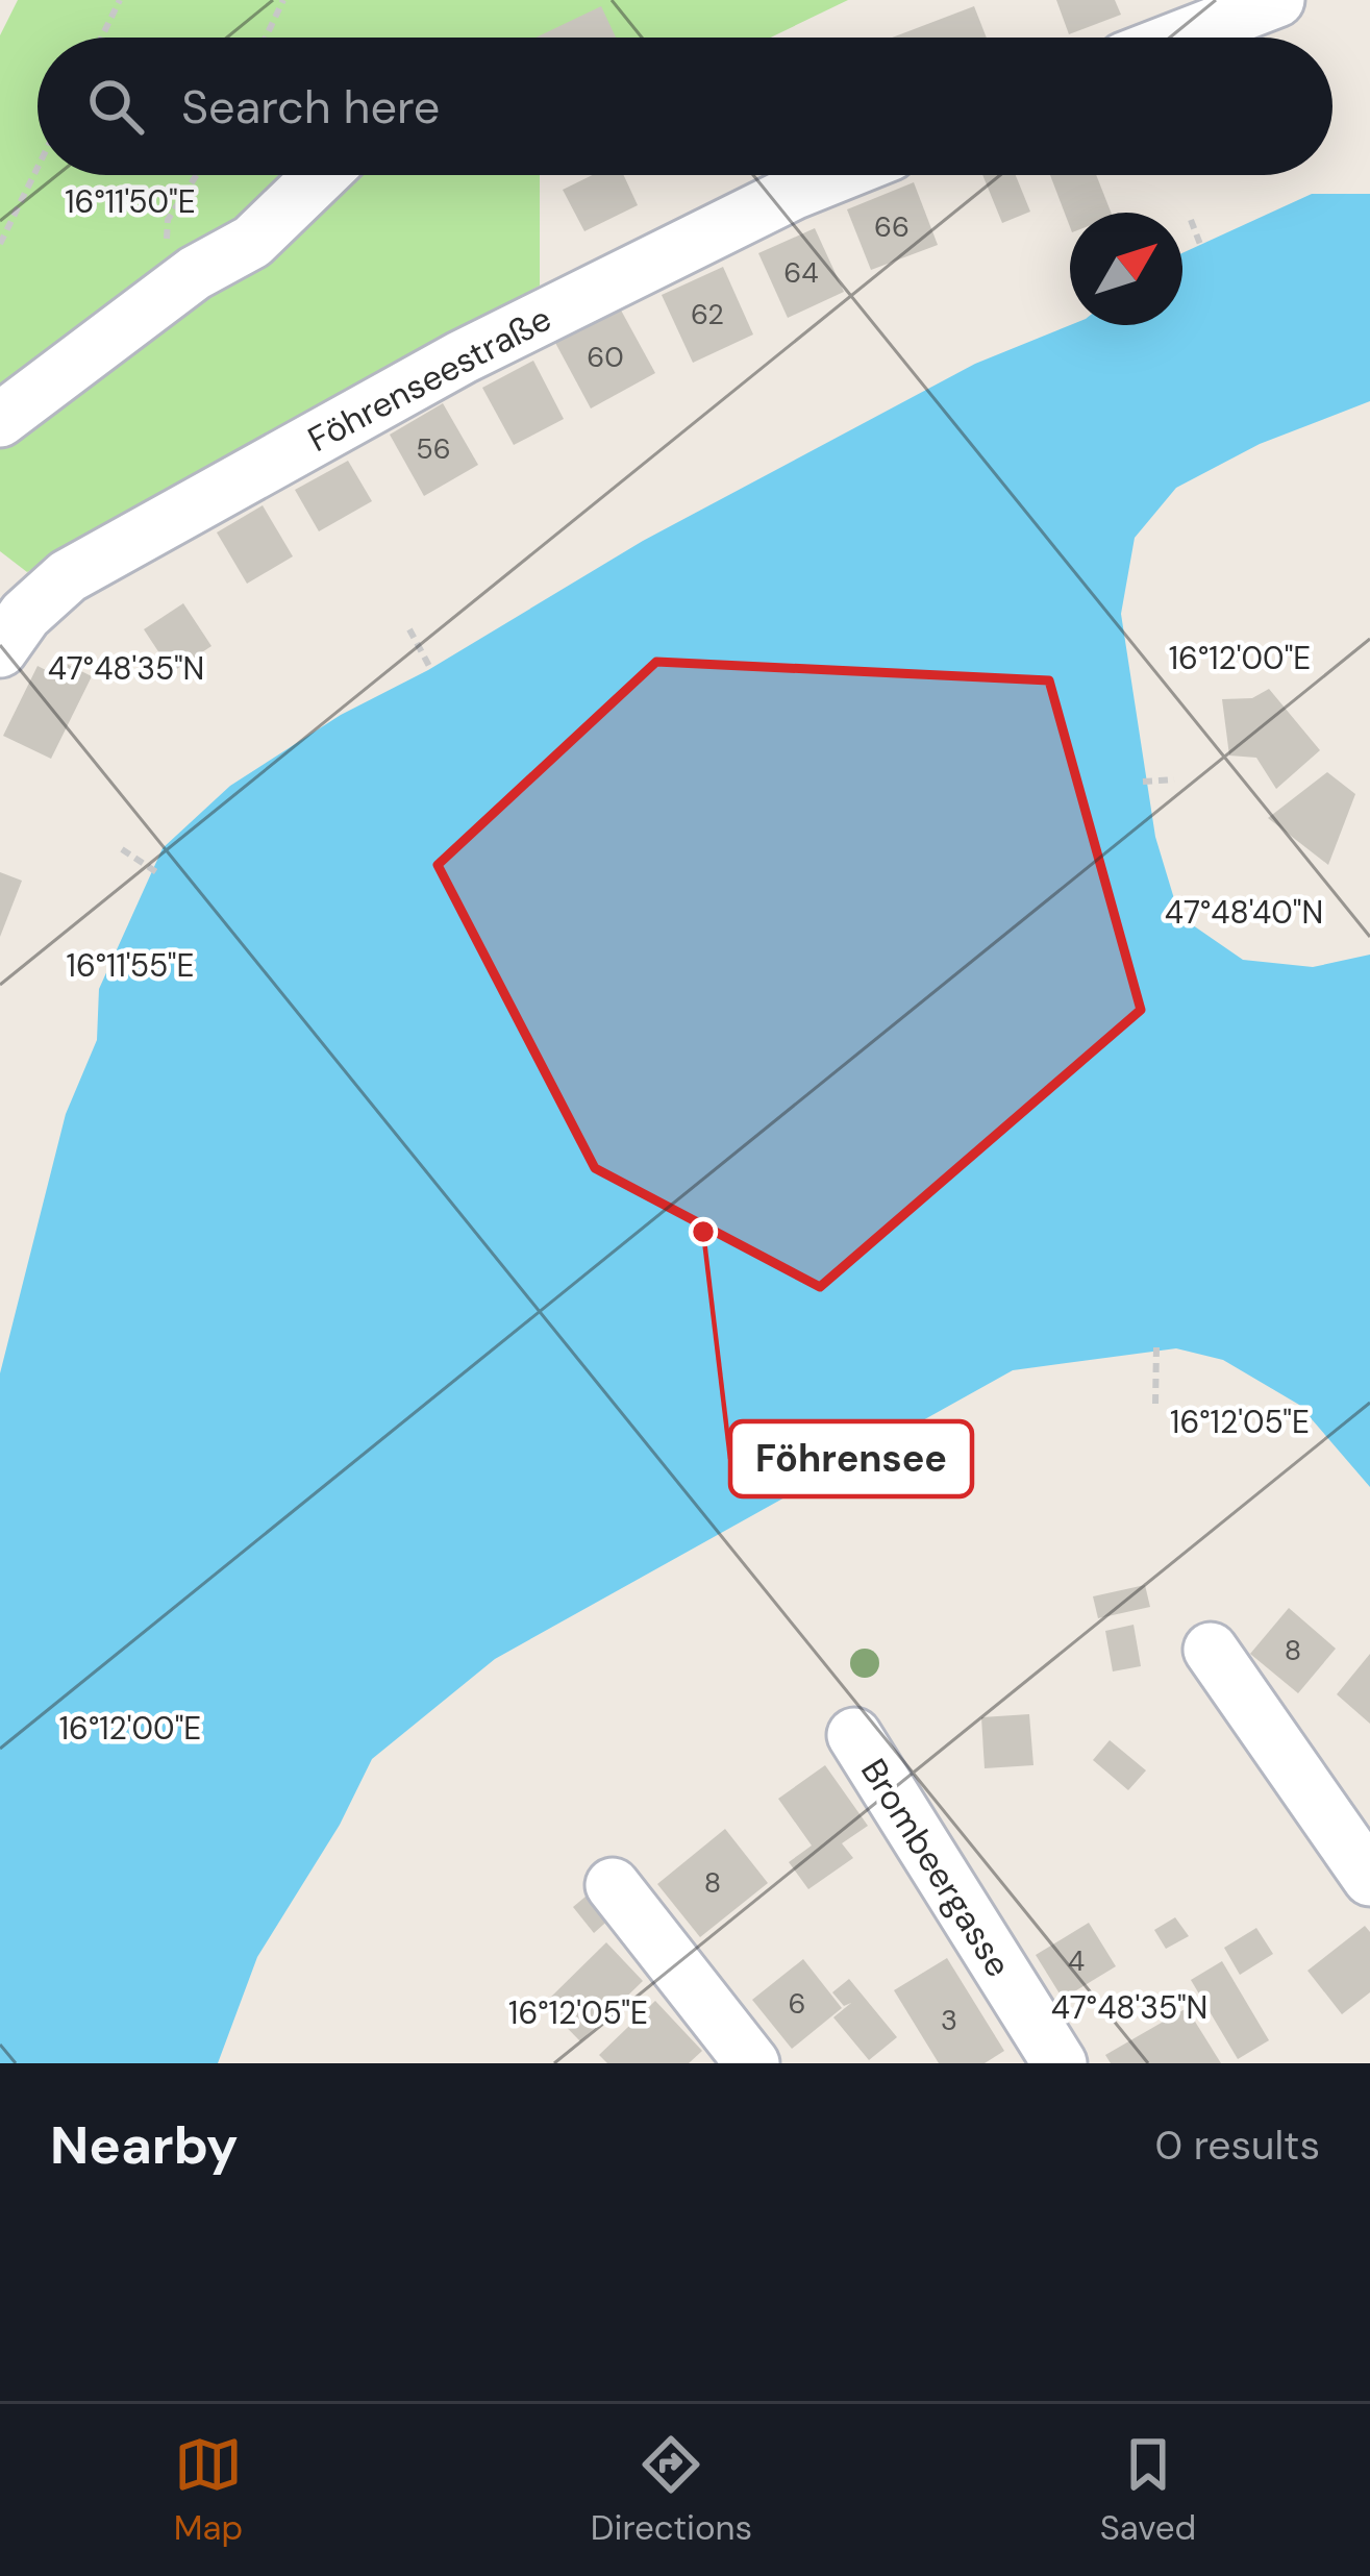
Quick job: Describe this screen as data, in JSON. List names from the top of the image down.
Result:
{
  "streets": {
    "street": ["Föhrenseestraße", "Brombeergasse"]
  },
  "places": ["Föhrensee"],
  "house_numbers": [
    "66",
    "64",
    "62",
    "60",
    "56",
    "8",
    "8",
    "4",
    "6",
    "3"
  ],
  "north": "top right",
  "page": {
    "search": "Search here",
    "heading": ["Nearby", "0 results"],
    "nav": ["Map", "Directions", "Saved"]
  },
  "coordinates": [
    "16°11'50\"E",
    "16°12'00\"E",
    "47°48'35\"N",
    "47°48'40\"N",
    "16°11'55\"E",
    "16°12'05\"E"
  ]
}
